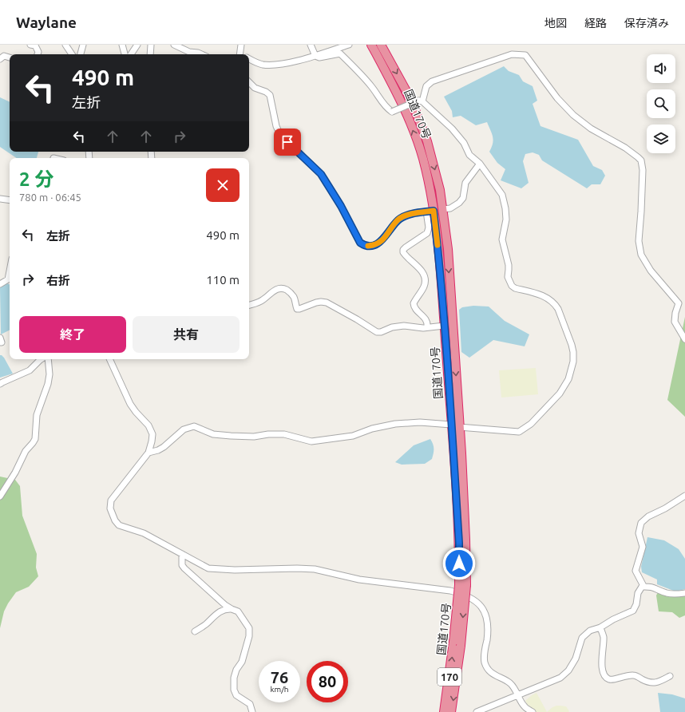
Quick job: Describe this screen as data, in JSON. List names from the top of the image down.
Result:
{
  "streets": {
    "highway": ["国道170号", "170"]
  },
  "page": {
    "header": "Waylane",
    "nav": ["地図", "経路", "保存済み"],
    "turn": ["490 m", "左折"],
    "heading": ["2 分", "780 m · 06:45"],
    "list": [
      {
        "name": "左折",
        "value": "490 m"
      },
      {
        "name": "右折",
        "value": "110 m"
      }
    ],
    "buttons": ["終了", "共有"],
    "speed": "76 km/h",
    "limit": "80"
  }
}
